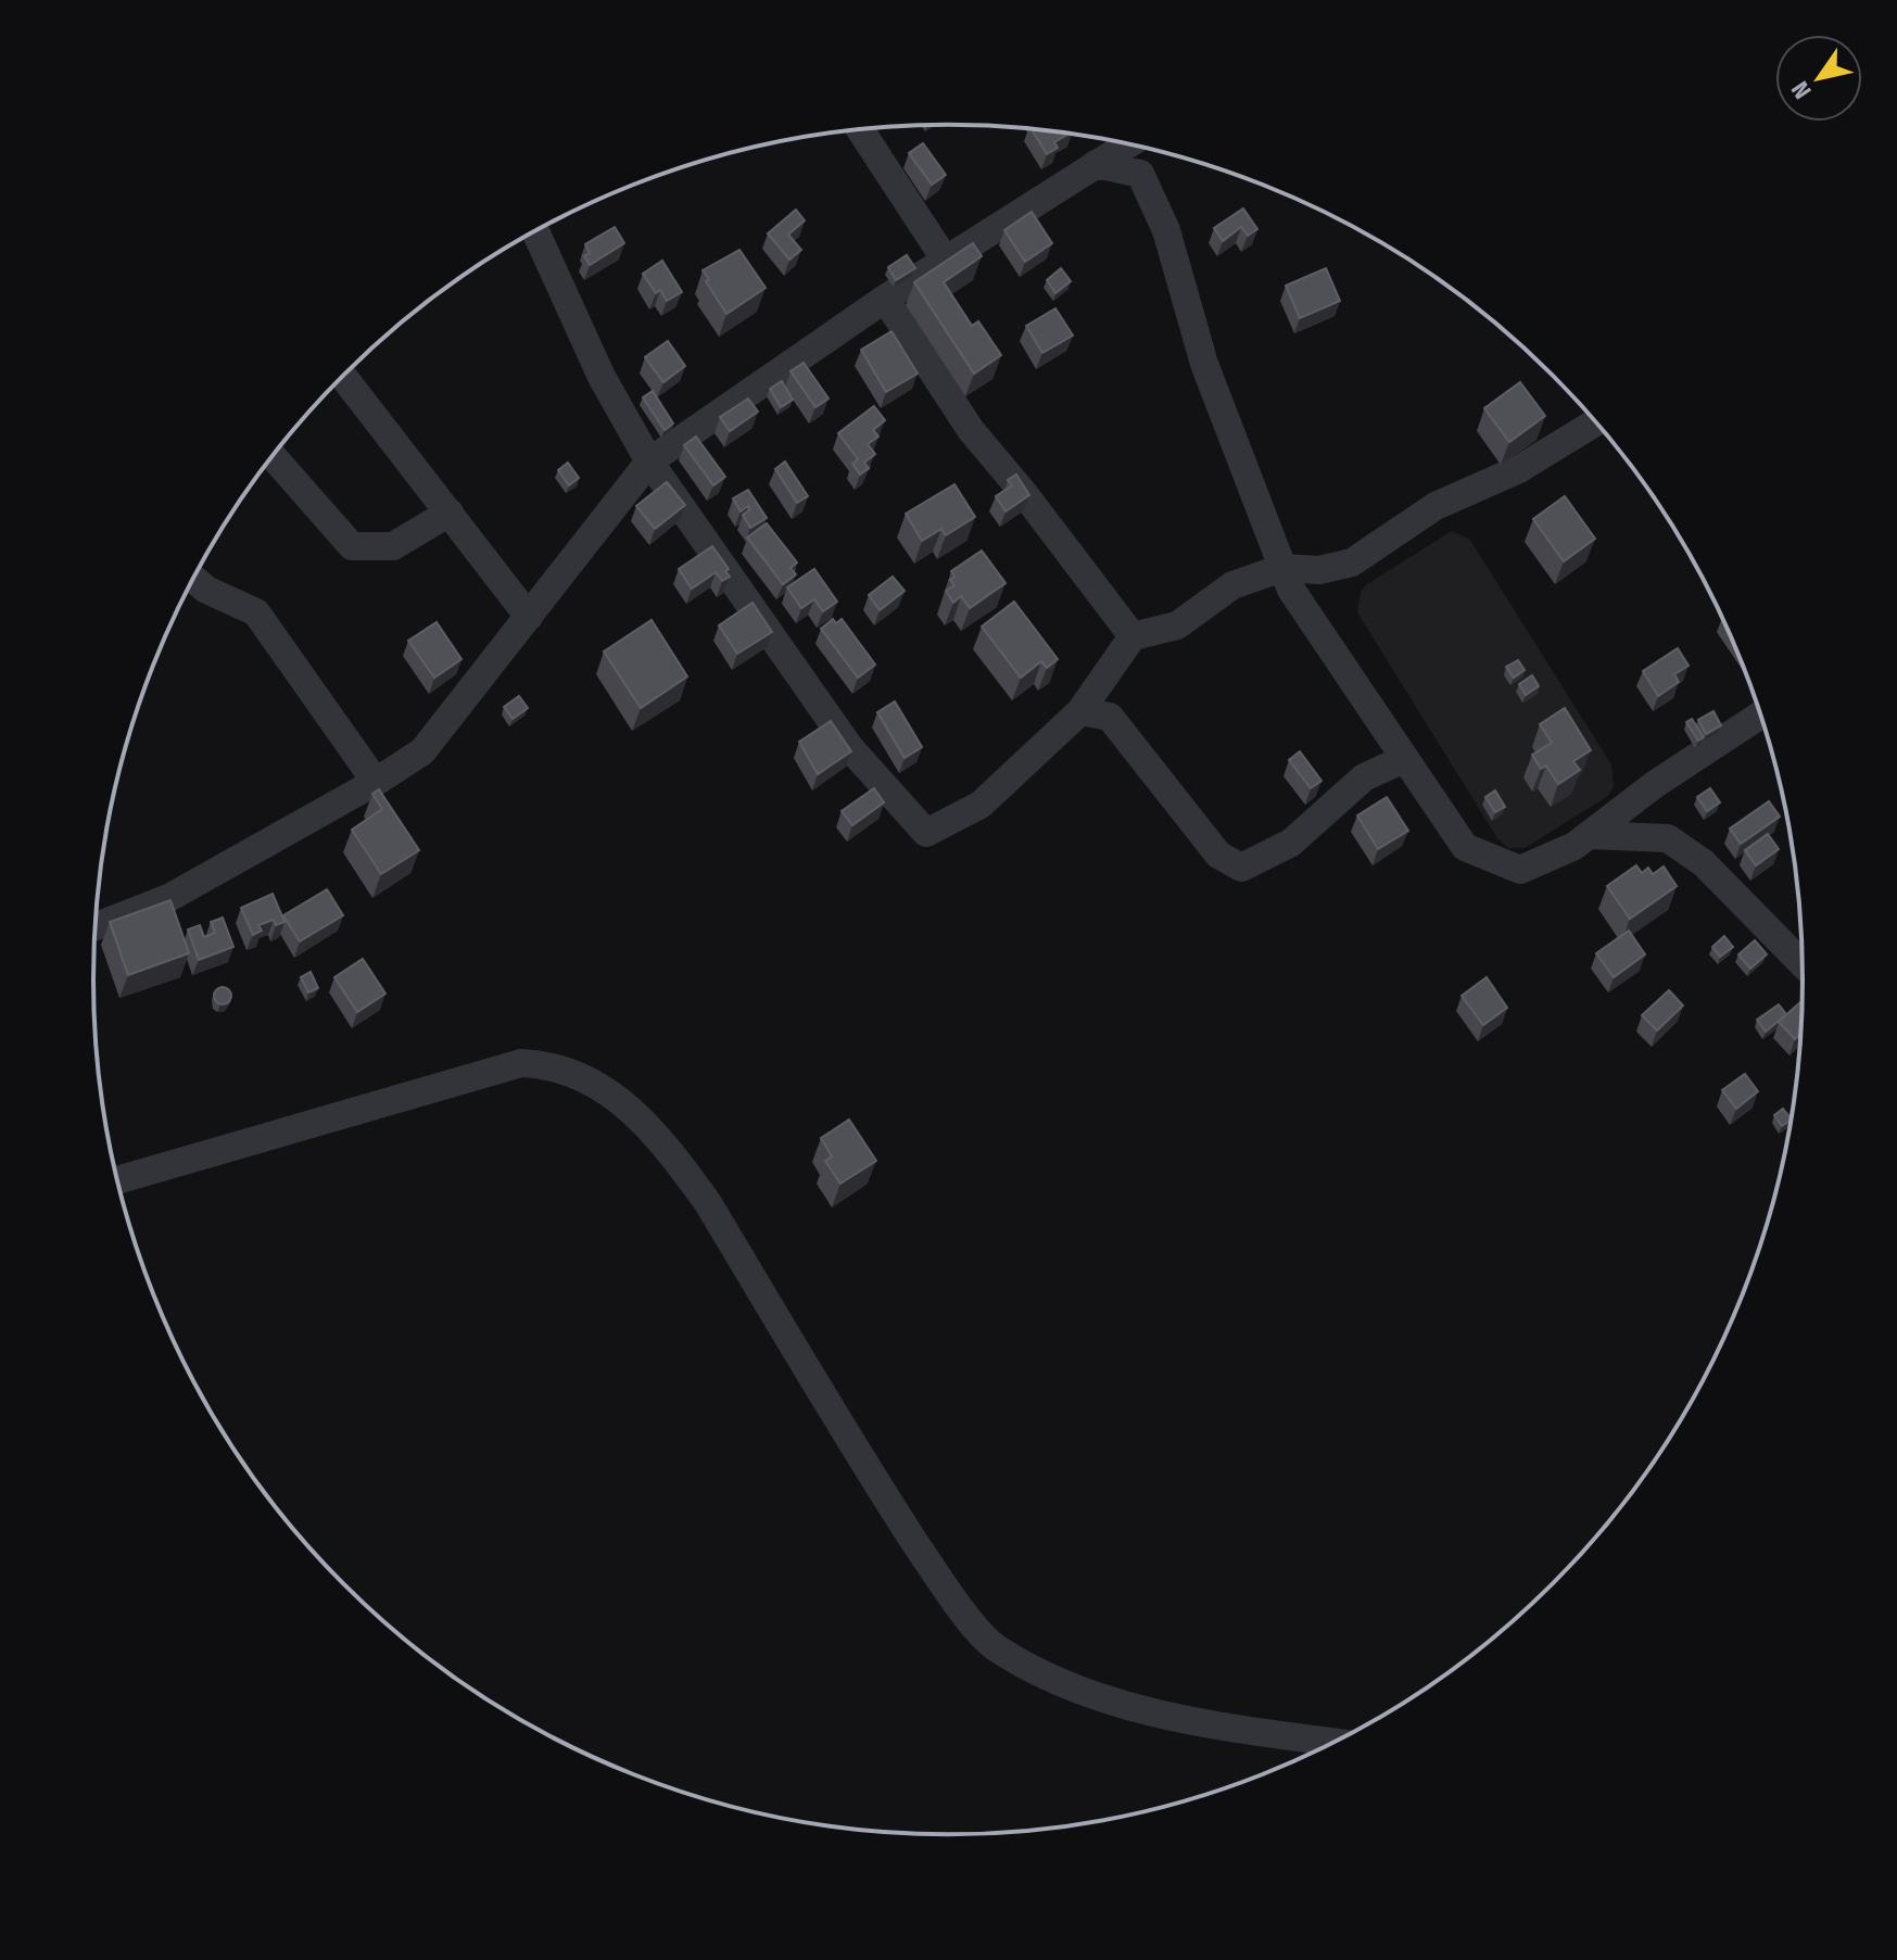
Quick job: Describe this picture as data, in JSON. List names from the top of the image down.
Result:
{
  "north": "bottom left"
}
